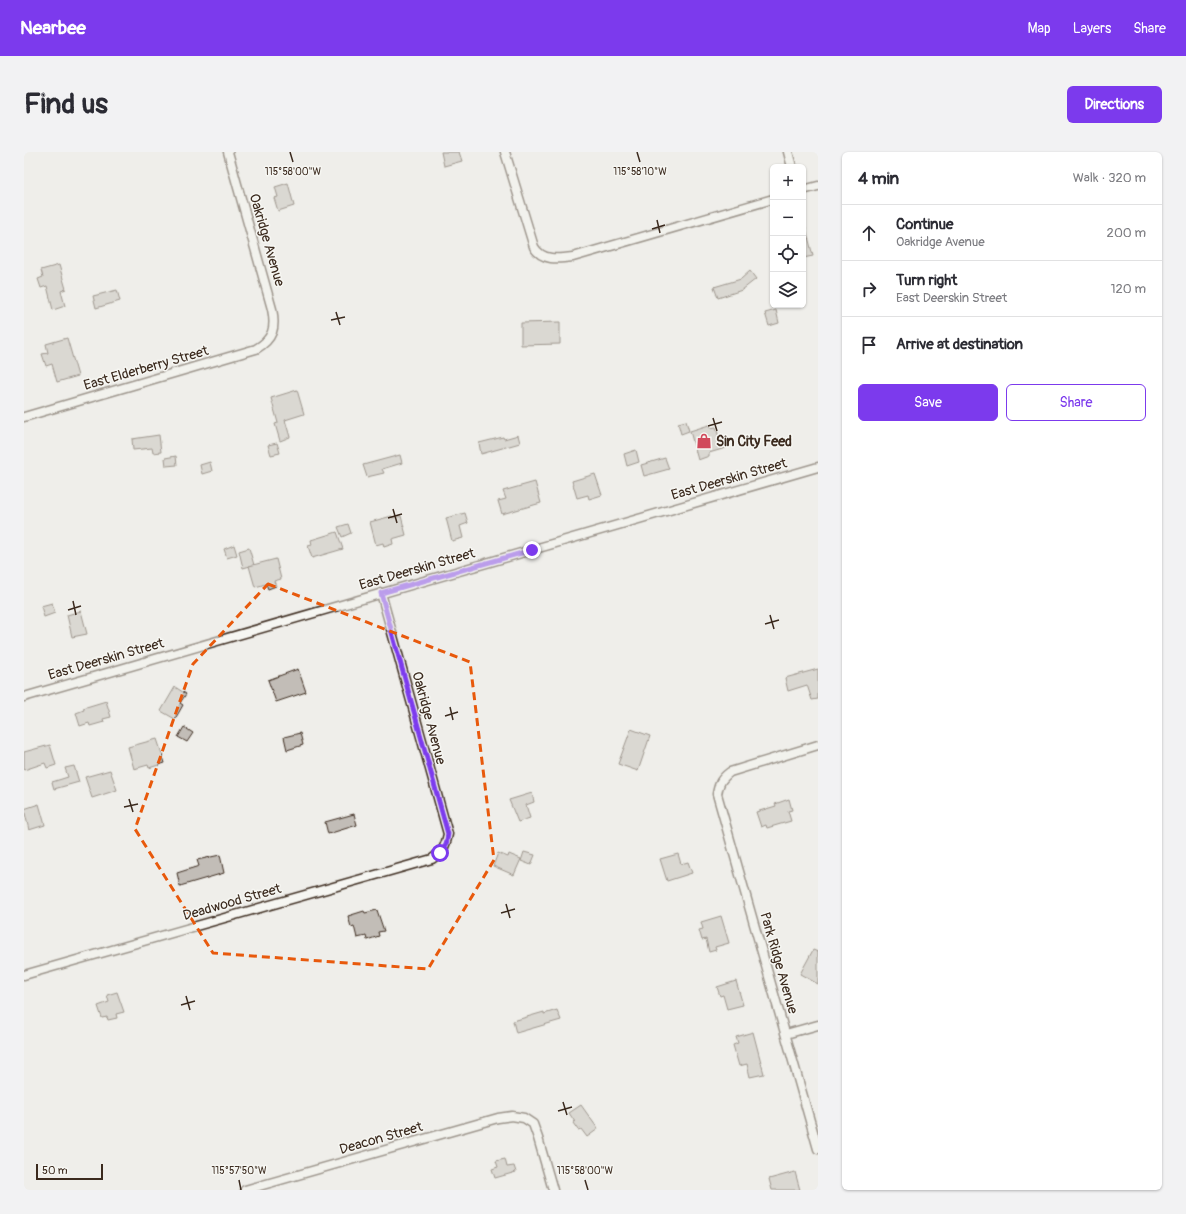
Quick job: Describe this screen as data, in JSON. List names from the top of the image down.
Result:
{
  "streets": {
    "street": [
      "Oakridge Avenue",
      "East Elderberry Street",
      "East Deerskin Street",
      "Deadwood Street",
      "Park Ridge Avenue",
      "Deacon Street"
    ]
  },
  "crossings": [
    ["Oakridge Avenue", "East Elderberry Street"],
    ["Oakridge Avenue", "East Deerskin Street"],
    ["Oakridge Avenue", "Deadwood Street"]
  ],
  "places": {
    "shop": ["Sin City Feed"]
  },
  "scale_bar": "50 m",
  "page": {
    "header": "Nearbee",
    "nav": ["Map", "Layers", "Share"],
    "buttons": [
      "Directions",
      ["Save", "Share"]
    ],
    "title": "Find us",
    "heading": ["4 min", "Walk · 320 m"],
    "map_buttons": ["+", "−"],
    "list": [
      ["Continue", "Oakridge Avenue", "200 m"],
      ["Turn right", "East Deerskin Street", "120 m"],
      "Arrive at destination"
    ],
    "scale": "50 m"
  },
  "coordinates": ["115°58'00\"W", "115°58'10\"W", "115°57'50\"W"]
}
